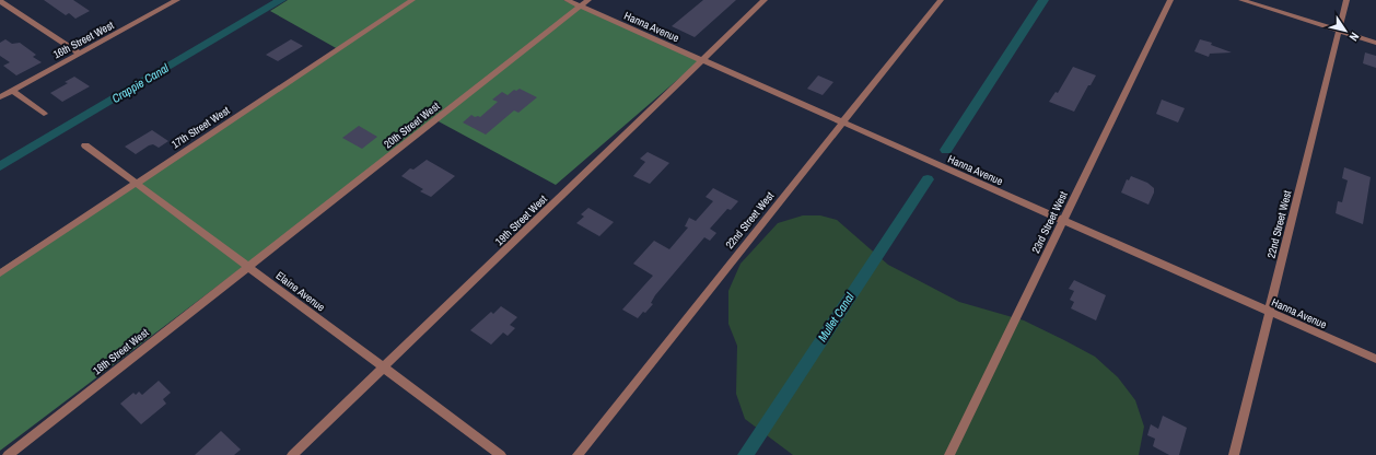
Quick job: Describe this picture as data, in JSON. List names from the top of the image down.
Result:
{
  "streets": {
    "street": [
      "Hanna Avenue",
      "16th Street West",
      "20th Street West",
      "17th Street West",
      "19th Street West",
      "22nd Street West",
      "23rd Street West",
      "Elaine Avenue",
      "18th Street West"
    ]
  },
  "crossings": [
    ["Hanna Avenue", "20th Street West"],
    ["Hanna Avenue", "19th Street West"],
    ["Hanna Avenue", "22nd Street West"],
    ["Hanna Avenue", "23rd Street West"],
    ["20th Street West", "Elaine Avenue"],
    ["20th Street West", "18th Street West"],
    ["17th Street West", "Elaine Avenue"],
    ["19th Street West", "Elaine Avenue"],
    ["Elaine Avenue", "18th Street West"]
  ],
  "water": ["Crappie Canal", "Mullet Canal"],
  "north": "bottom right"
}
